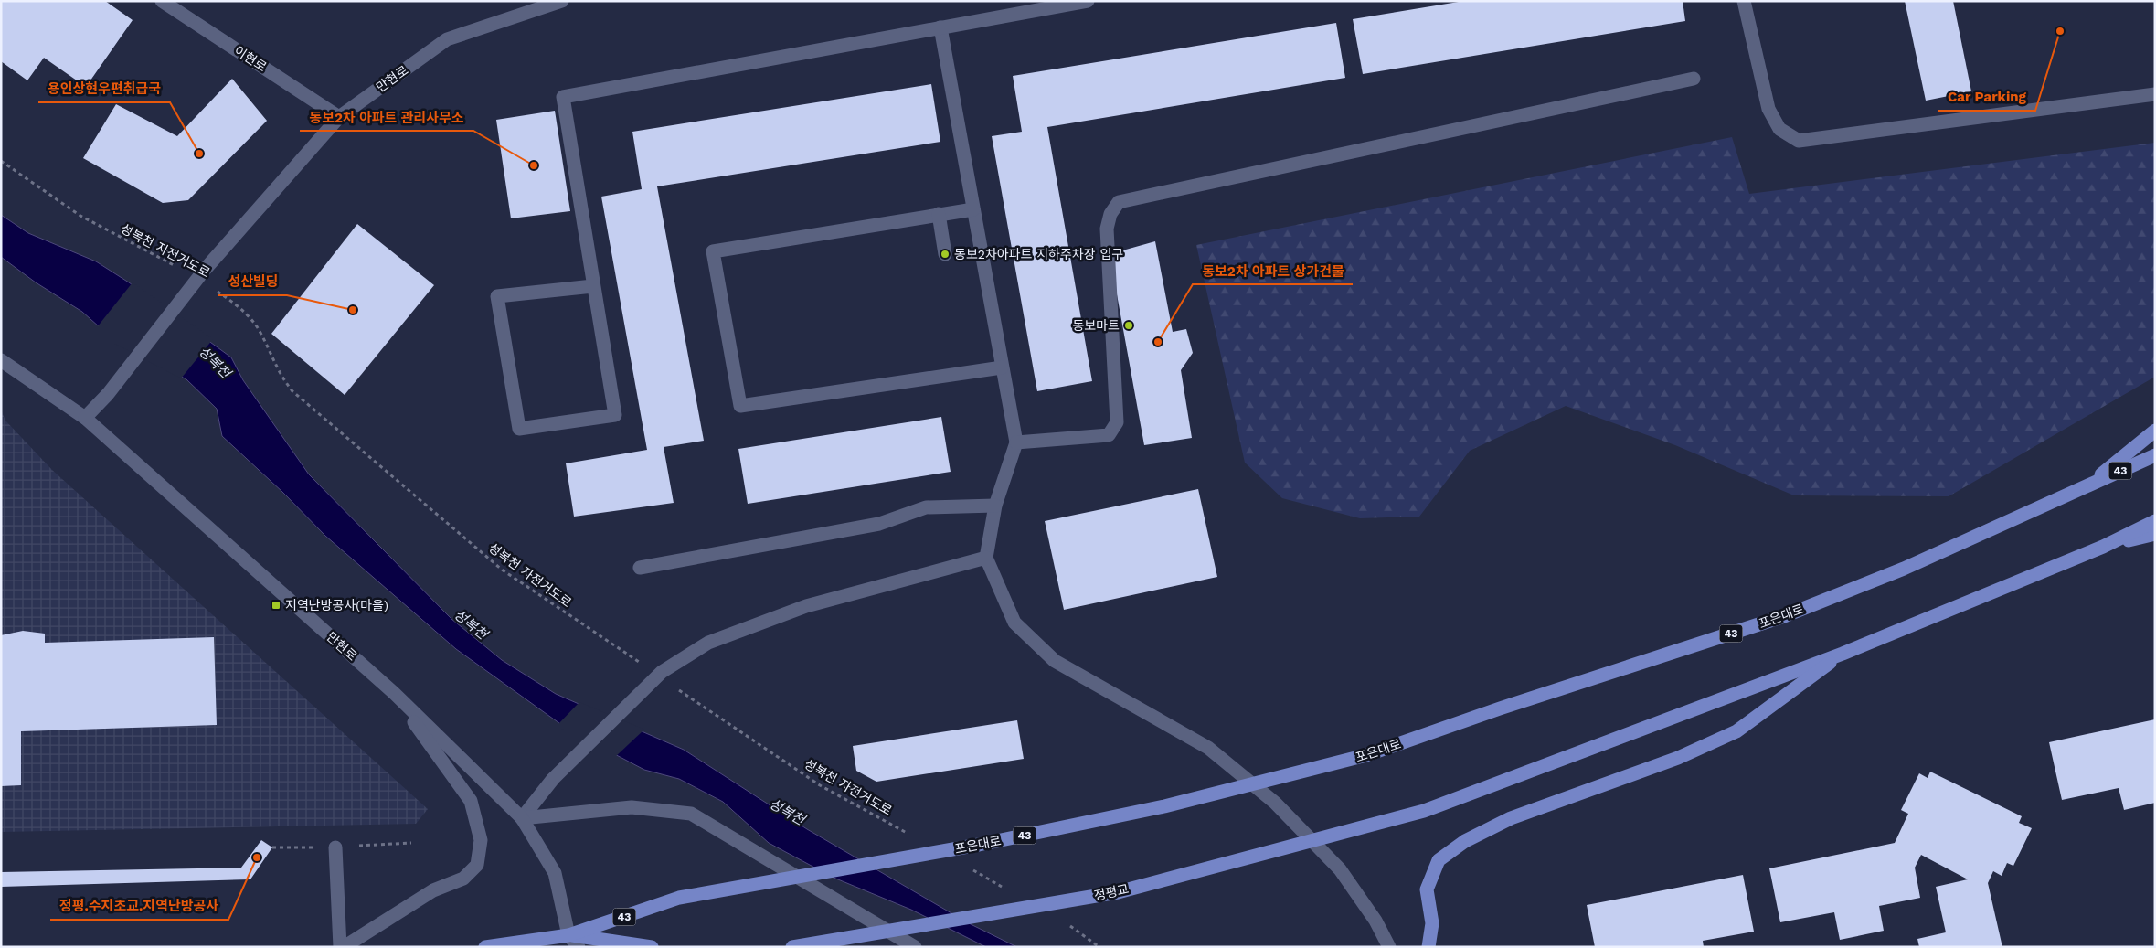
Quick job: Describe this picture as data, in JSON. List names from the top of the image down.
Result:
{
  "streets": {
    "main road": ["43", "포은대로", "정평교"],
    "street": ["이현로", "만현로"],
    "path": ["성복천 자전거도로"]
  },
  "crossings": [
    ["이현로", "만현로"],
    ["만현로", "포은대로"]
  ],
  "water": ["성복천"],
  "places": {
    "other": [
      "Car Parking",
      "용인상현우편취급국",
      "동보2차 아파트 관리사무소",
      "동보2차아파트 지하주차장 입구",
      "성산빌딩",
      "동보마트",
      "동보2차 아파트 상가건물",
      "정평.수지초교.지역난방공사"
    ],
    "transit": ["지역난방공사(마을)"]
  }
}
